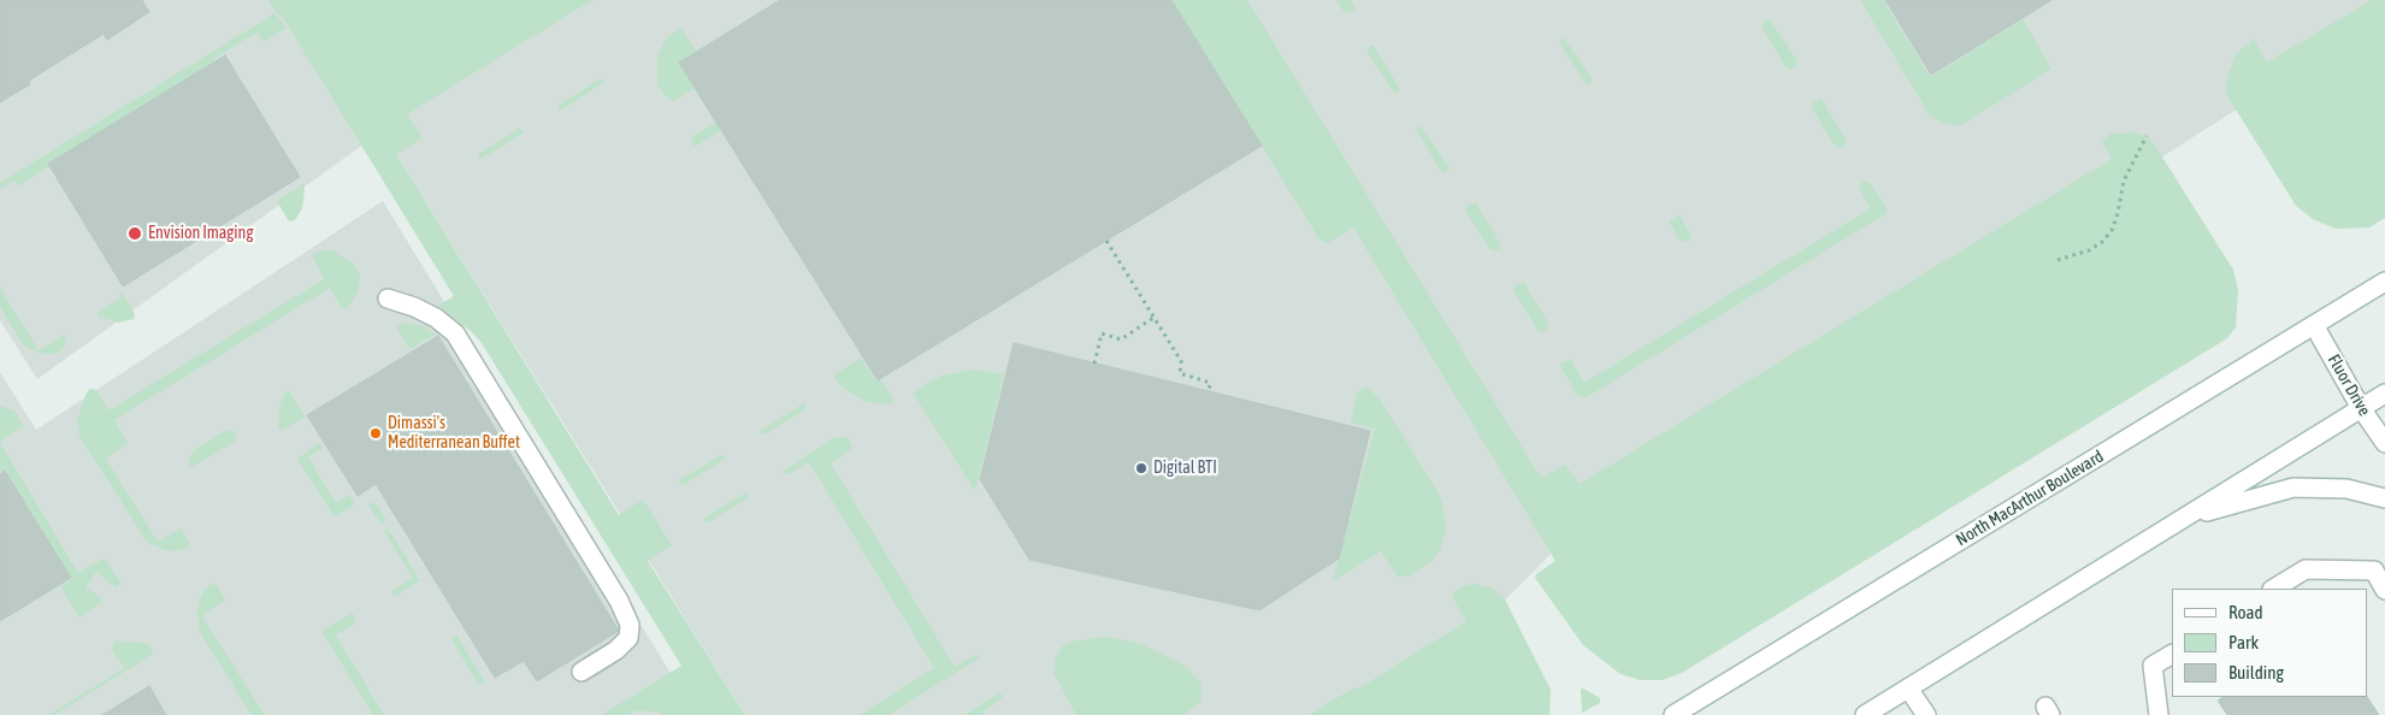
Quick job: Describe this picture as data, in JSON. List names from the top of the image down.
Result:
{
  "streets": {
    "main road": ["Fluor Drive", "North MacArthur Boulevard"]
  },
  "crossings": [
    ["Fluor Drive", "North MacArthur Boulevard"]
  ],
  "places": ["Envision Imaging", "Dimassi's Mediterranean Buffet", "Digital BTI"],
  "legend": ["Road", "Park", "Building"]
}
